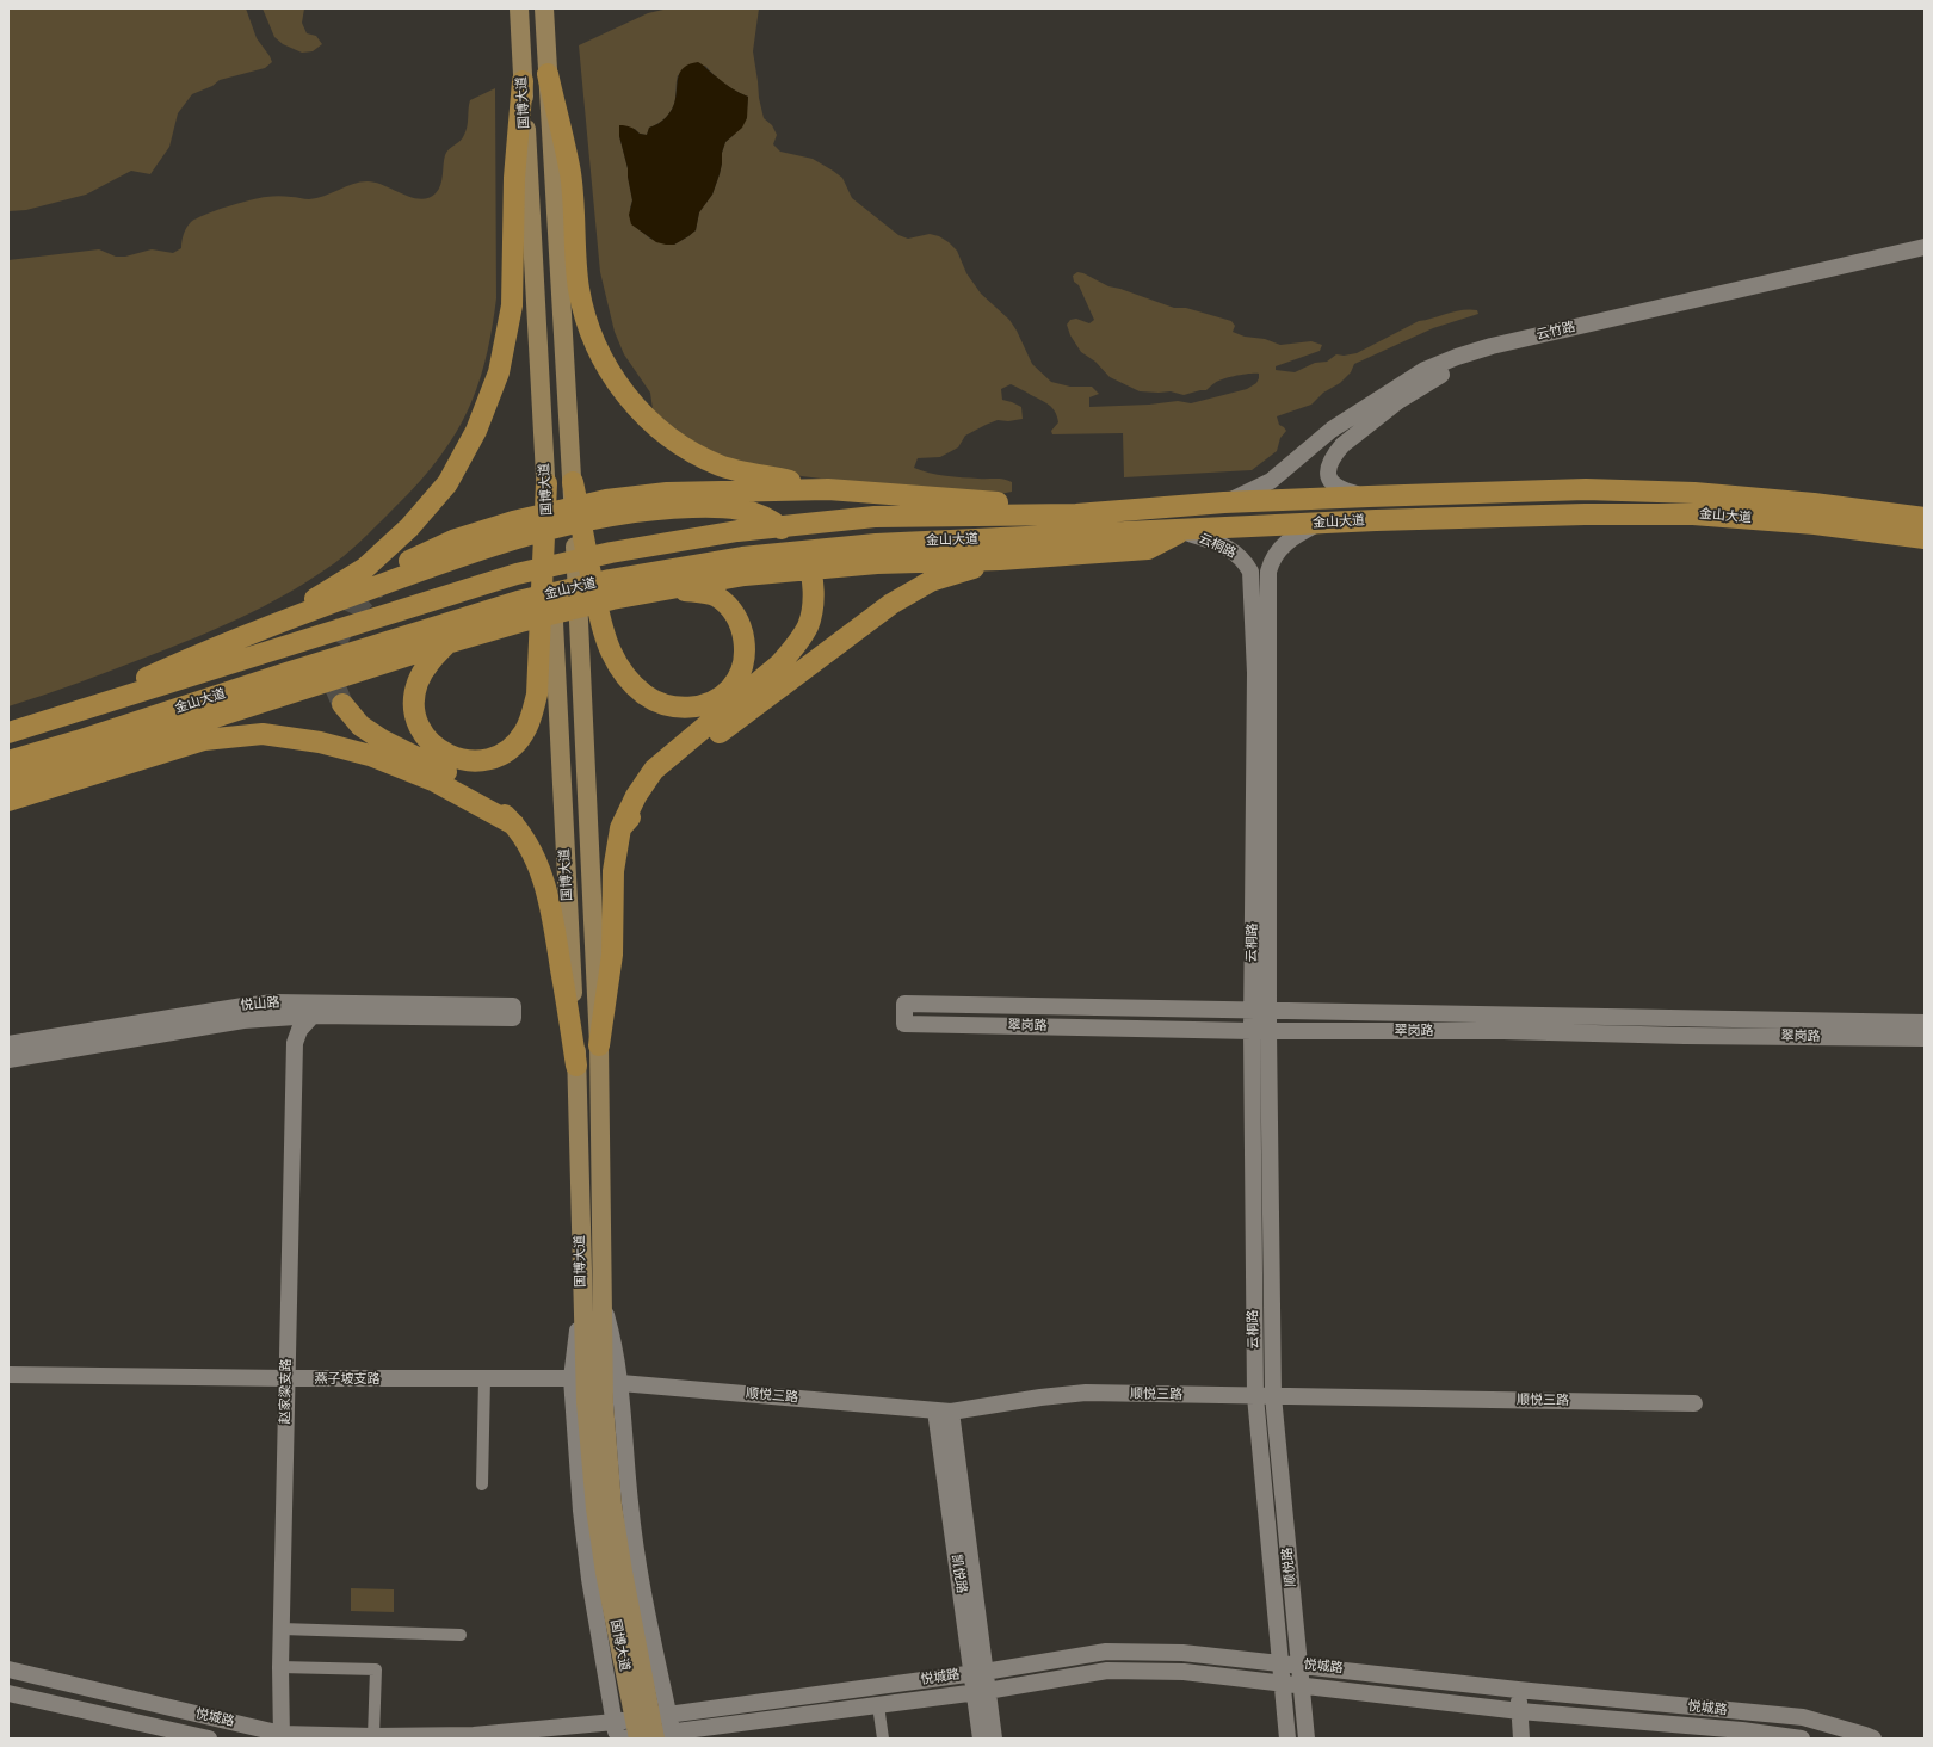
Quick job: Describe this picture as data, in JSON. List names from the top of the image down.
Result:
{
  "streets": {
    "highway": ["金山大道"],
    "main road": [
      "国博大道",
      "云竹路",
      "云桐路",
      "悦山路",
      "翠岗路",
      "燕子坡支路",
      "赵家梁支路",
      "顺悦三路",
      "顺悦路",
      "凯悦路",
      "悦城路"
    ]
  },
  "crossings": [
    ["国博大道", "悦城路"],
    ["云竹路", "金山大道"],
    ["金山大道", "云桐路"],
    ["云桐路", "翠岗路"],
    ["云桐路", "顺悦三路"],
    ["云桐路", "顺悦路"],
    ["燕子坡支路", "赵家梁支路"],
    ["赵家梁支路", "悦城路"],
    ["顺悦三路", "顺悦路"],
    ["顺悦三路", "凯悦路"],
    ["顺悦路", "悦城路"],
    ["凯悦路", "悦城路"]
  ]
}
